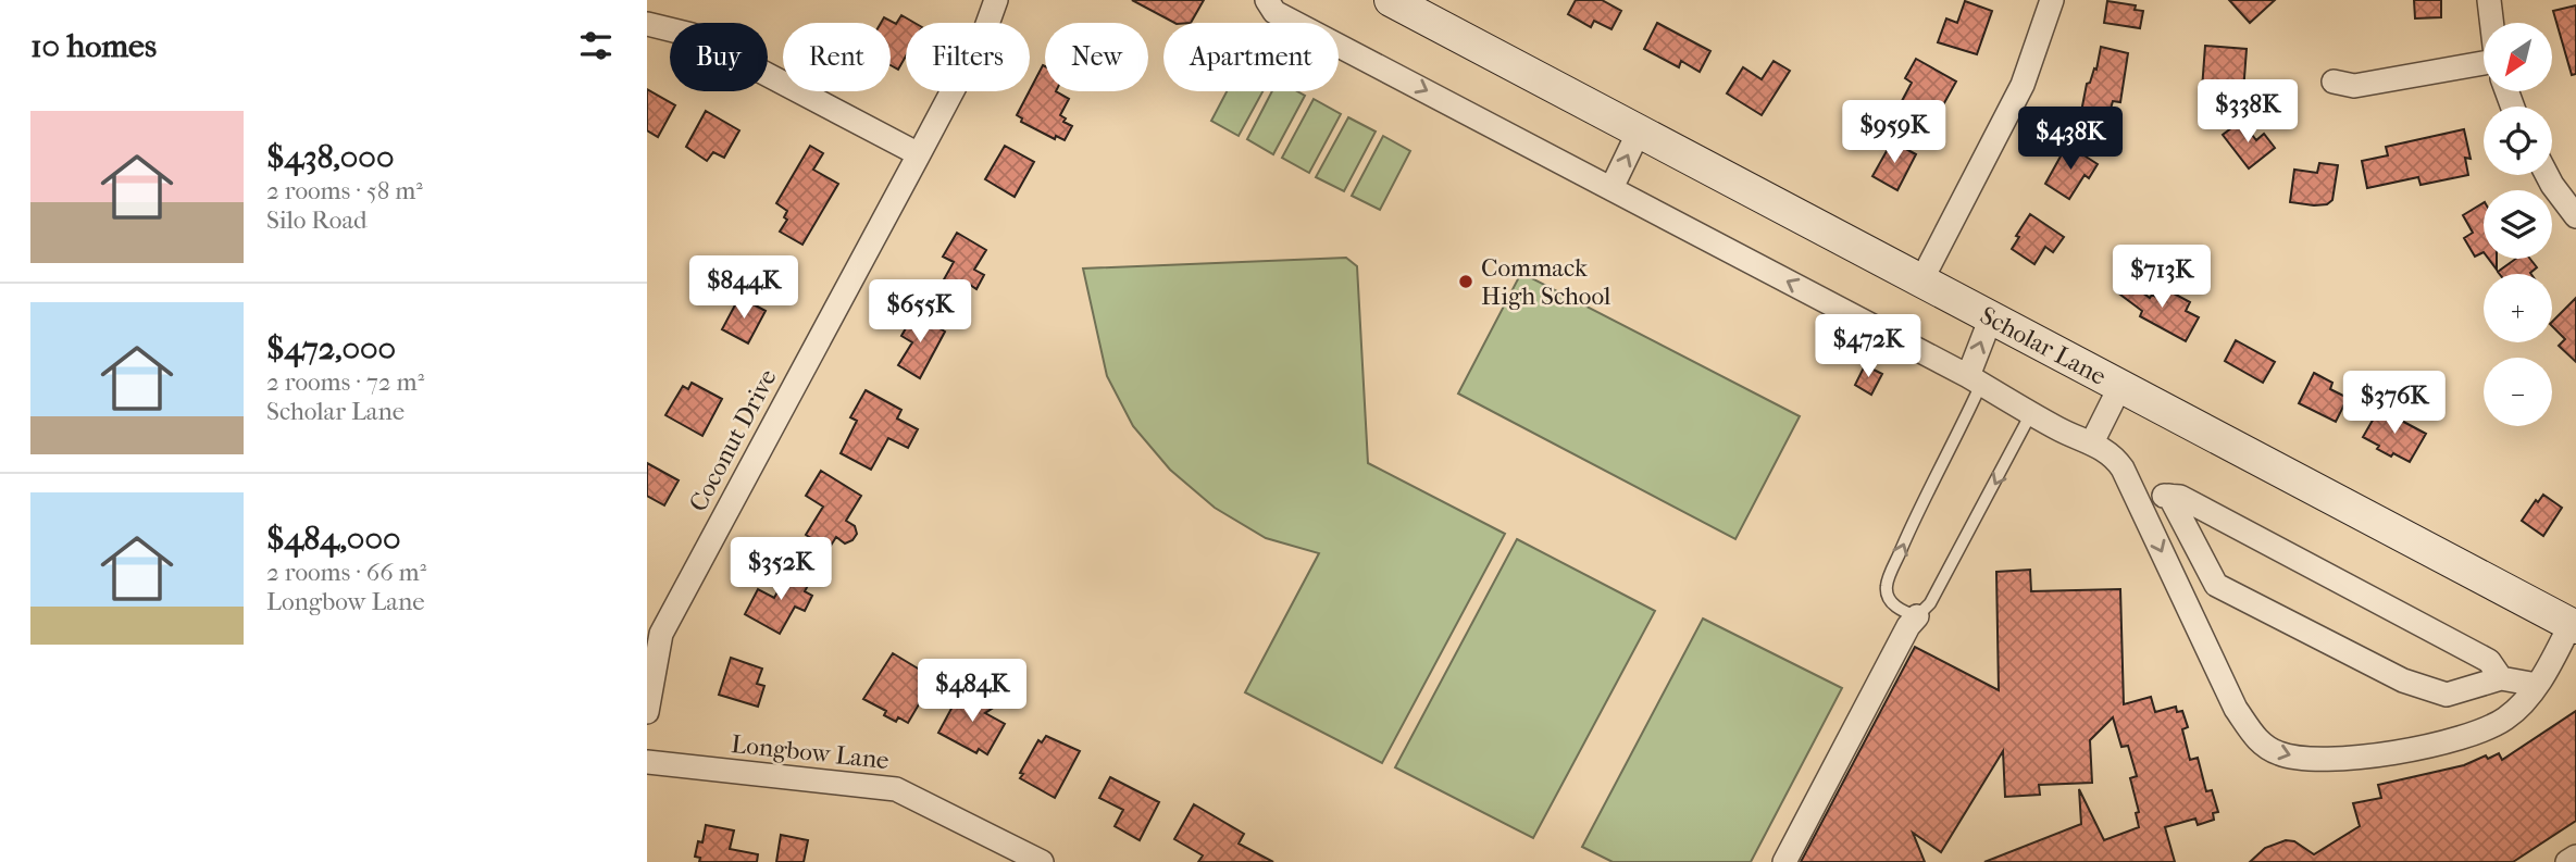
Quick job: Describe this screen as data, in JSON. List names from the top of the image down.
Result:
{
  "streets": {
    "street": ["Scholar Lane", "Coconut Drive", "Longbow Lane"]
  },
  "places": ["Commack High School"],
  "north": "bottom left",
  "page": {
    "heading": "10 homes",
    "map_buttons": ["+", "−"],
    "chip": [
      "Buy",
      "Rent",
      "Filters",
      "New",
      "Apartment"
    ],
    "price": [
      "$338K",
      "$959K",
      "$438K",
      "$713K",
      "$844K",
      "$655K",
      "$472K",
      "$376K",
      "$352K",
      "$484K"
    ],
    "list": [
      {
        "name": "$438,000",
        "note": "2 rooms · 58 m² · Silo Road"
      },
      {
        "name": "$472,000",
        "note": "2 rooms · 72 m² · Scholar Lane"
      },
      {
        "name": "$484,000",
        "note": "2 rooms · 66 m² · Longbow Lane"
      }
    ]
  }
}
